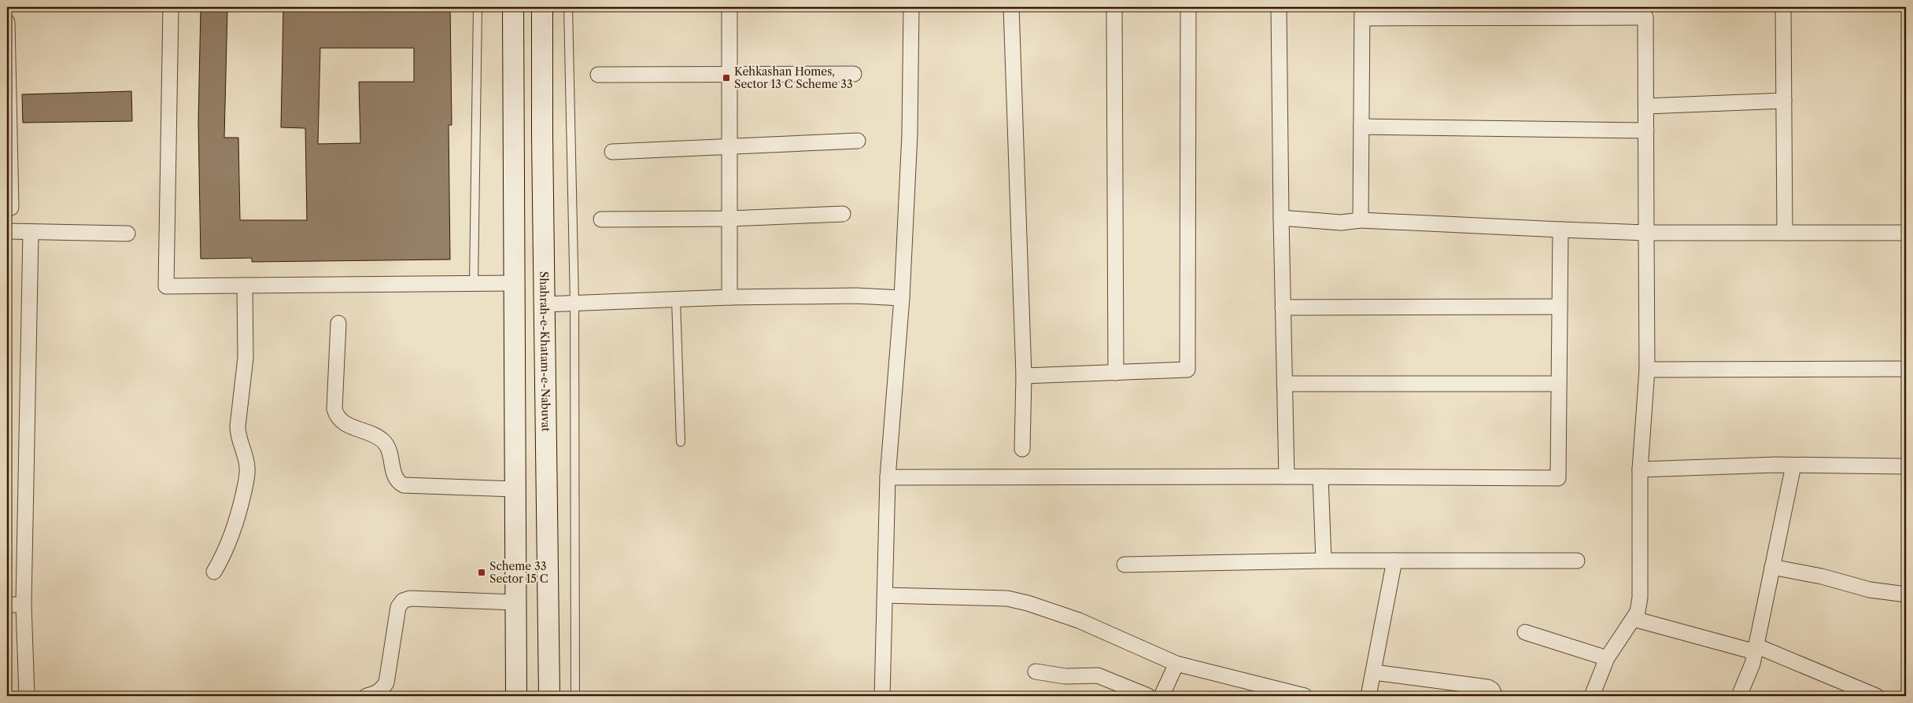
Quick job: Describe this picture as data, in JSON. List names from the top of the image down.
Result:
{
  "streets": {
    "main road": ["Shahrah-e-Khatam-e-Nabuvat"]
  },
  "places": {
    "transit": ["Kehkashan Homes, Sector 13 C Scheme 33", "Scheme 33 Sector 15 C"]
  }
}
